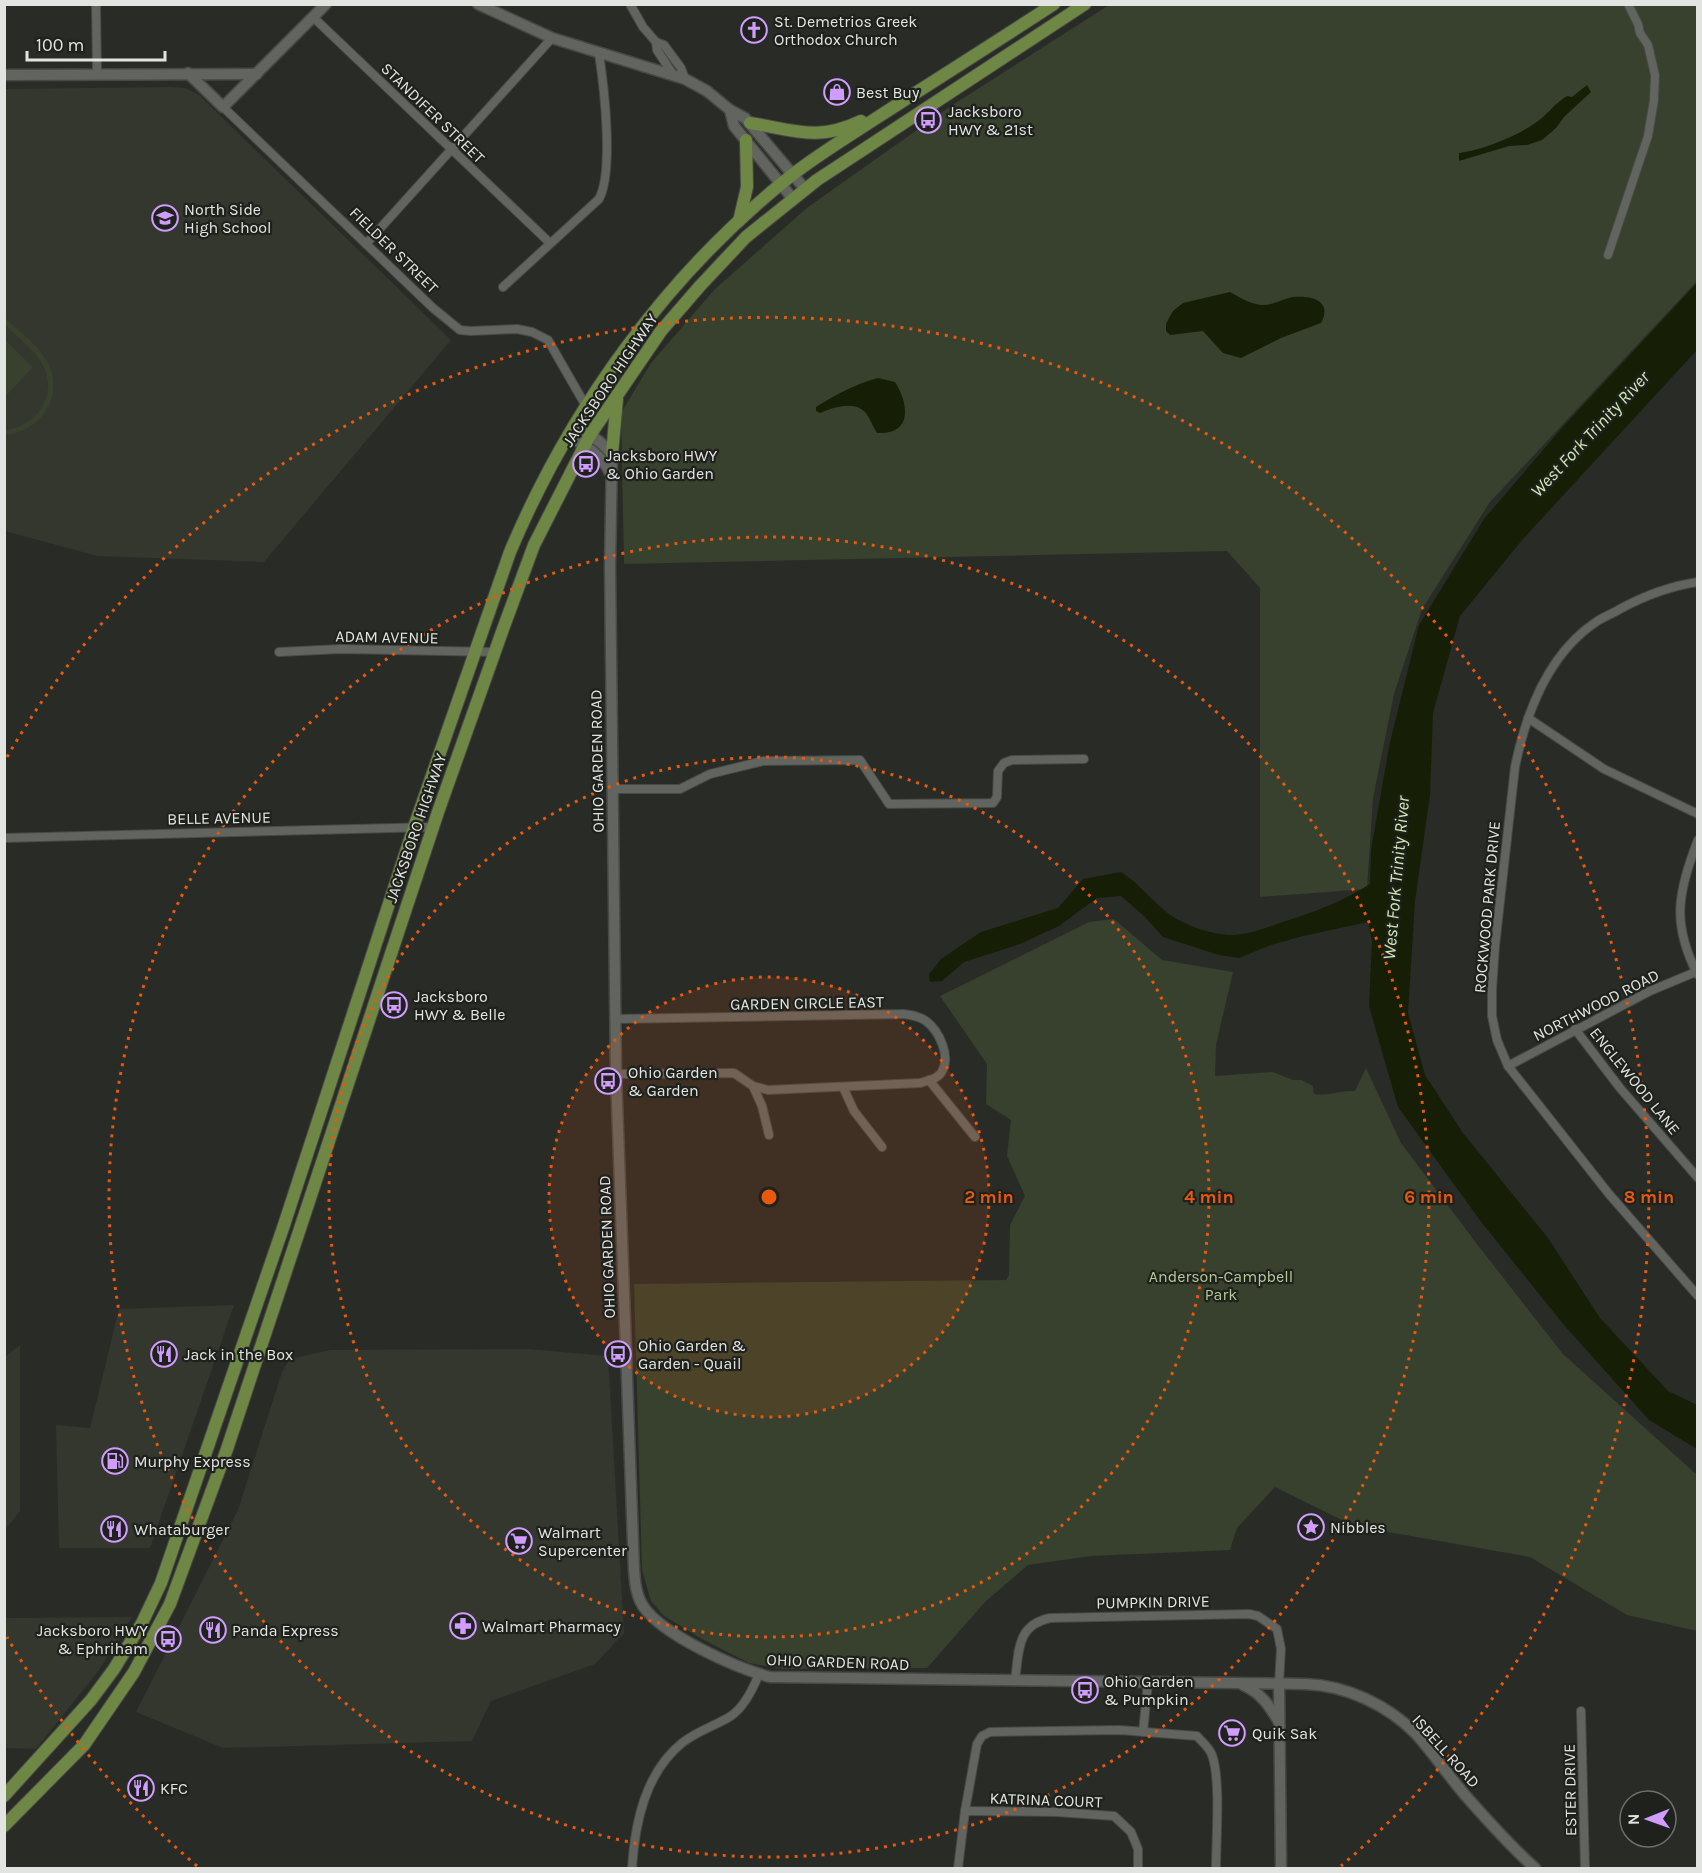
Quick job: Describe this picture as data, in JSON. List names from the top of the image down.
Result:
{
  "streets": {
    "main road": ["JACKSBORO HIGHWAY"],
    "street": [
      "STANDIFER STREET",
      "FIELDER STREET",
      "ADAM AVENUE",
      "OHIO GARDEN ROAD",
      "BELLE AVENUE",
      "ROCKWOOD PARK DRIVE",
      "GARDEN CIRCLE EAST",
      "NORTHWOOD ROAD",
      "ENGLEWOOD LANE",
      "PUMPKIN DRIVE",
      "ISBELL ROAD",
      "ESTER DRIVE",
      "KATRINA COURT"
    ]
  },
  "crossings": [
    ["FIELDER STREET", "JACKSBORO HIGHWAY"],
    ["JACKSBORO HIGHWAY", "ADAM AVENUE"],
    ["JACKSBORO HIGHWAY", "BELLE AVENUE"],
    ["OHIO GARDEN ROAD", "GARDEN CIRCLE EAST"],
    ["OHIO GARDEN ROAD", "PUMPKIN DRIVE"],
    ["OHIO GARDEN ROAD", "ISBELL ROAD"],
    ["ROCKWOOD PARK DRIVE", "NORTHWOOD ROAD"],
    ["NORTHWOOD ROAD", "ENGLEWOOD LANE"],
    ["PUMPKIN DRIVE", "ISBELL ROAD"]
  ],
  "water": ["West Fork Trinity River"],
  "parks": ["Anderson-Campbell Park"],
  "places": {
    "church": ["St. Demetrios Greek Orthodox Church"],
    "shop": ["Best Buy"],
    "bus stop": [
      "Jacksboro HWY & 21st",
      "Jacksboro HWY & Ohio Garden",
      "Jacksboro HWY & Belle",
      "Ohio Garden & Garden",
      "Ohio Garden & Garden - Quail",
      "Jacksboro HWY & Ephriham",
      "Ohio Garden & Pumpkin"
    ],
    "school or university": ["North Side High School"],
    "restaurant": [
      "Jack in the Box",
      "Whataburger",
      "Panda Express",
      "KFC"
    ],
    "fuel station": ["Murphy Express"],
    "place": ["Nibbles"],
    "supermarket": ["Walmart Supercenter", "Quik Sak"],
    "pharmacy": ["Walmart Pharmacy"]
  },
  "scale_bar": "100 m",
  "north": "left",
  "rings": [
    "2 min",
    "4 min",
    "6 min",
    "8 min"
  ]
}
